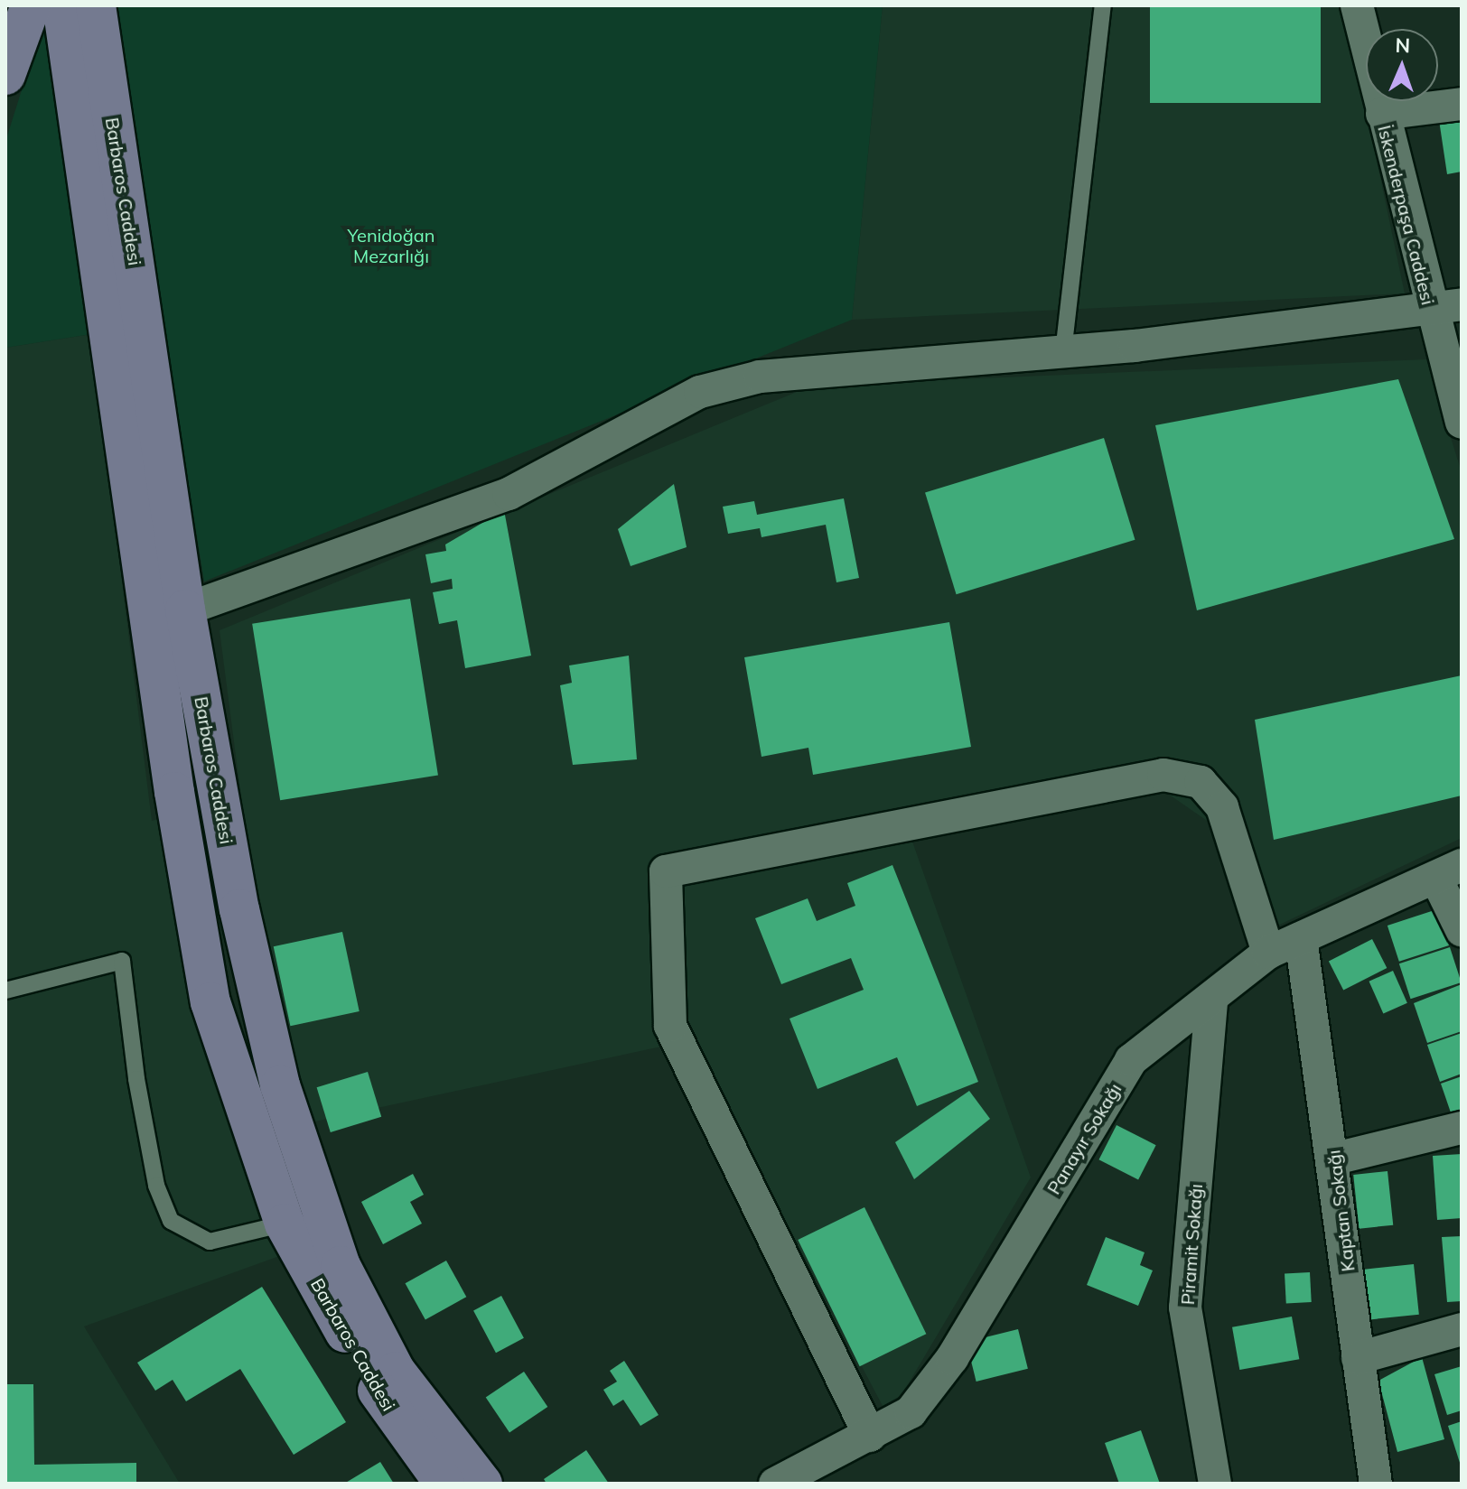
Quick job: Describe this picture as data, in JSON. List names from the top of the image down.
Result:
{
  "streets": {
    "main road": ["Barbaros Caddesi"],
    "street": [
      "İskenderpaşa Caddesi",
      "Panayır Sokağı",
      "Kaptan Sokağı",
      "Piramit Sokağı"
    ]
  },
  "crossings": [
    ["Panayır Sokağı", "Kaptan Sokağı"],
    ["Panayır Sokağı", "Piramit Sokağı"]
  ],
  "parks": ["Yenidoğan Mezarlığı"],
  "north": "top"
}
